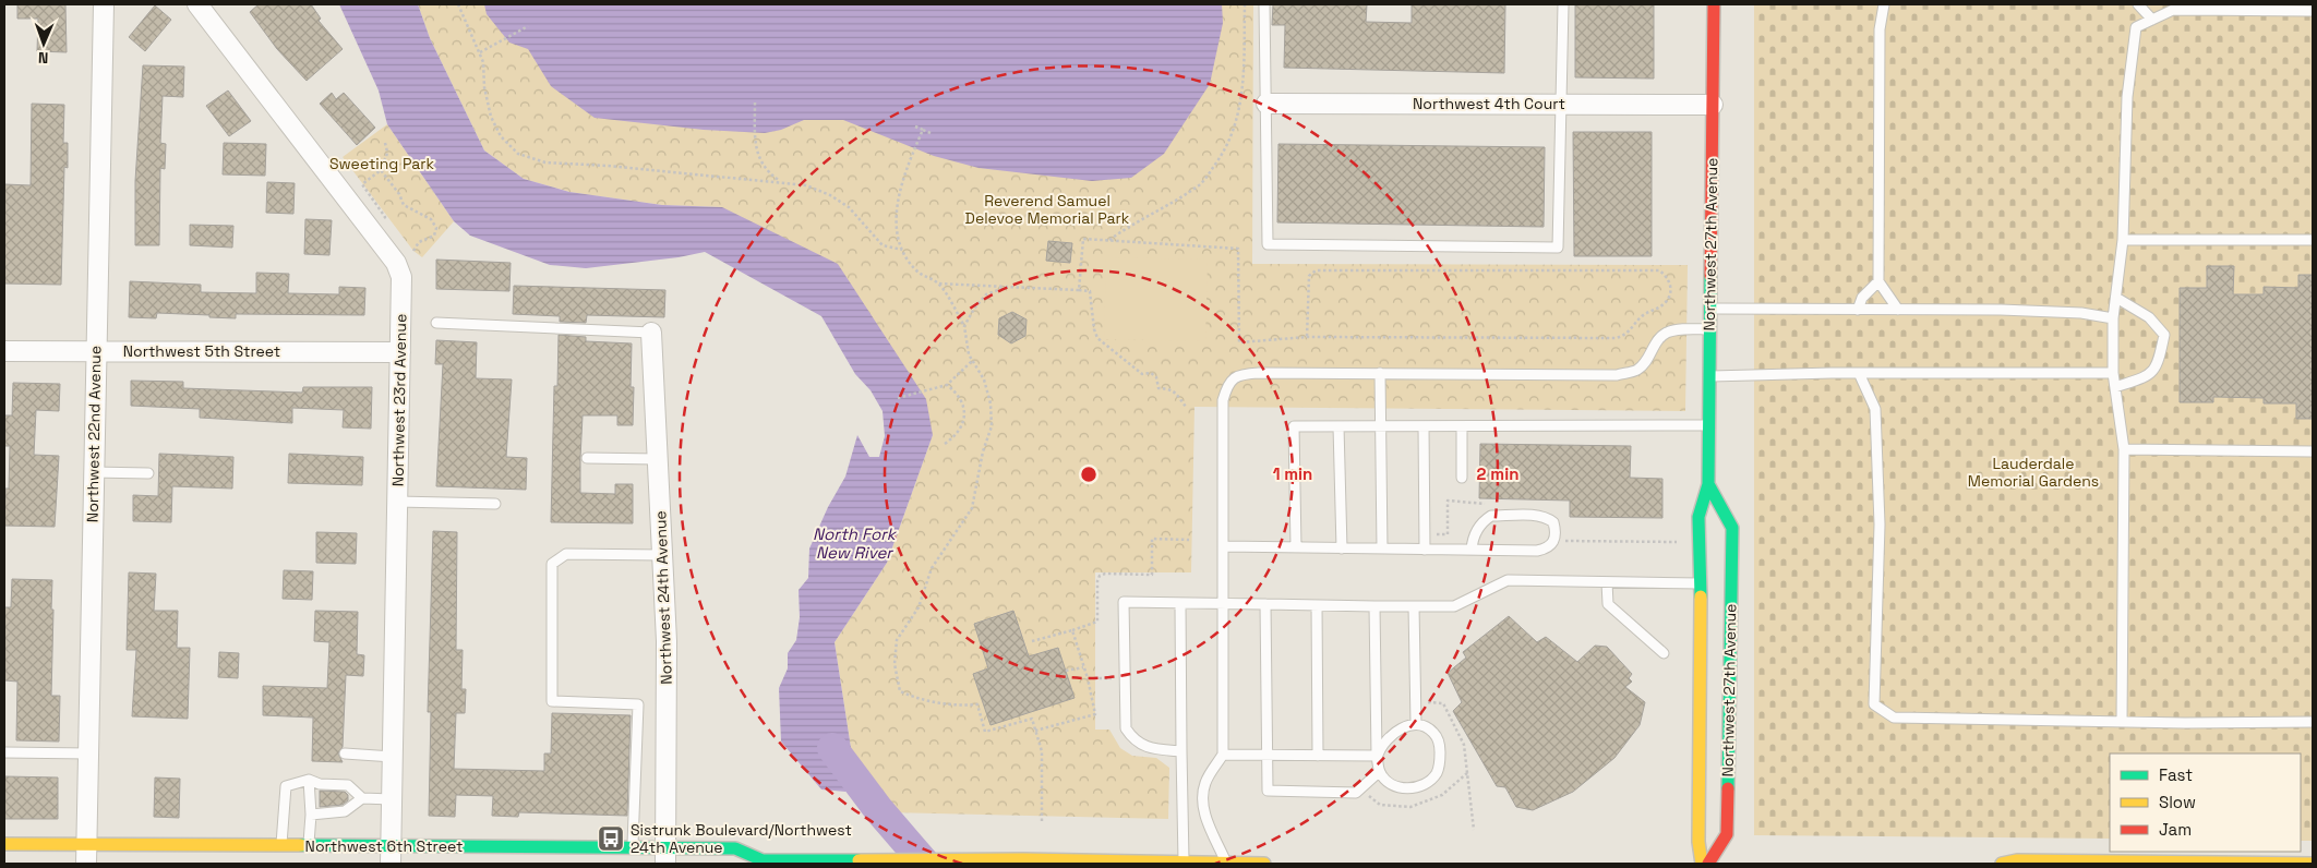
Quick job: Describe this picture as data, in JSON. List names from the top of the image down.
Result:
{
  "streets": {
    "street": [
      "Northwest 4th Court",
      "Northwest 27th Avenue",
      "Northwest 5th Street",
      "Northwest 23rd Avenue",
      "Northwest 22nd Avenue",
      "Northwest 24th Avenue",
      "Northwest 6th Street"
    ]
  },
  "crossings": [
    ["Northwest 4th Court", "Northwest 27th Avenue"],
    ["Northwest 5th Street", "Northwest 23rd Avenue"],
    ["Northwest 5th Street", "Northwest 22nd Avenue"],
    ["Northwest 23rd Avenue", "Northwest 6th Street"],
    ["Northwest 22nd Avenue", "Northwest 6th Street"],
    ["Northwest 24th Avenue", "Northwest 6th Street"]
  ],
  "water": ["North Fork New River"],
  "parks": ["Sweeting Park", "Reverend Samuel Delevoe Memorial Park", "Lauderdale Memorial Gardens"],
  "places": {
    "bus stop": ["Sistrunk Boulevard/Northwest 24th Avenue"]
  },
  "legend": ["Fast", "Slow", "Jam"],
  "north": "bottom",
  "rings": ["1 min", "2 min"]
}
